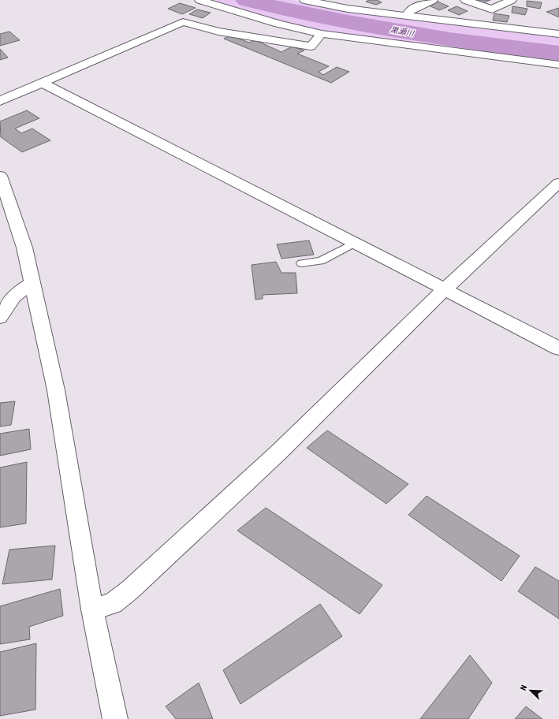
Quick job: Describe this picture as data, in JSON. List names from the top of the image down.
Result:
{
  "water": ["黒瀬川"],
  "north": "top left"
}
